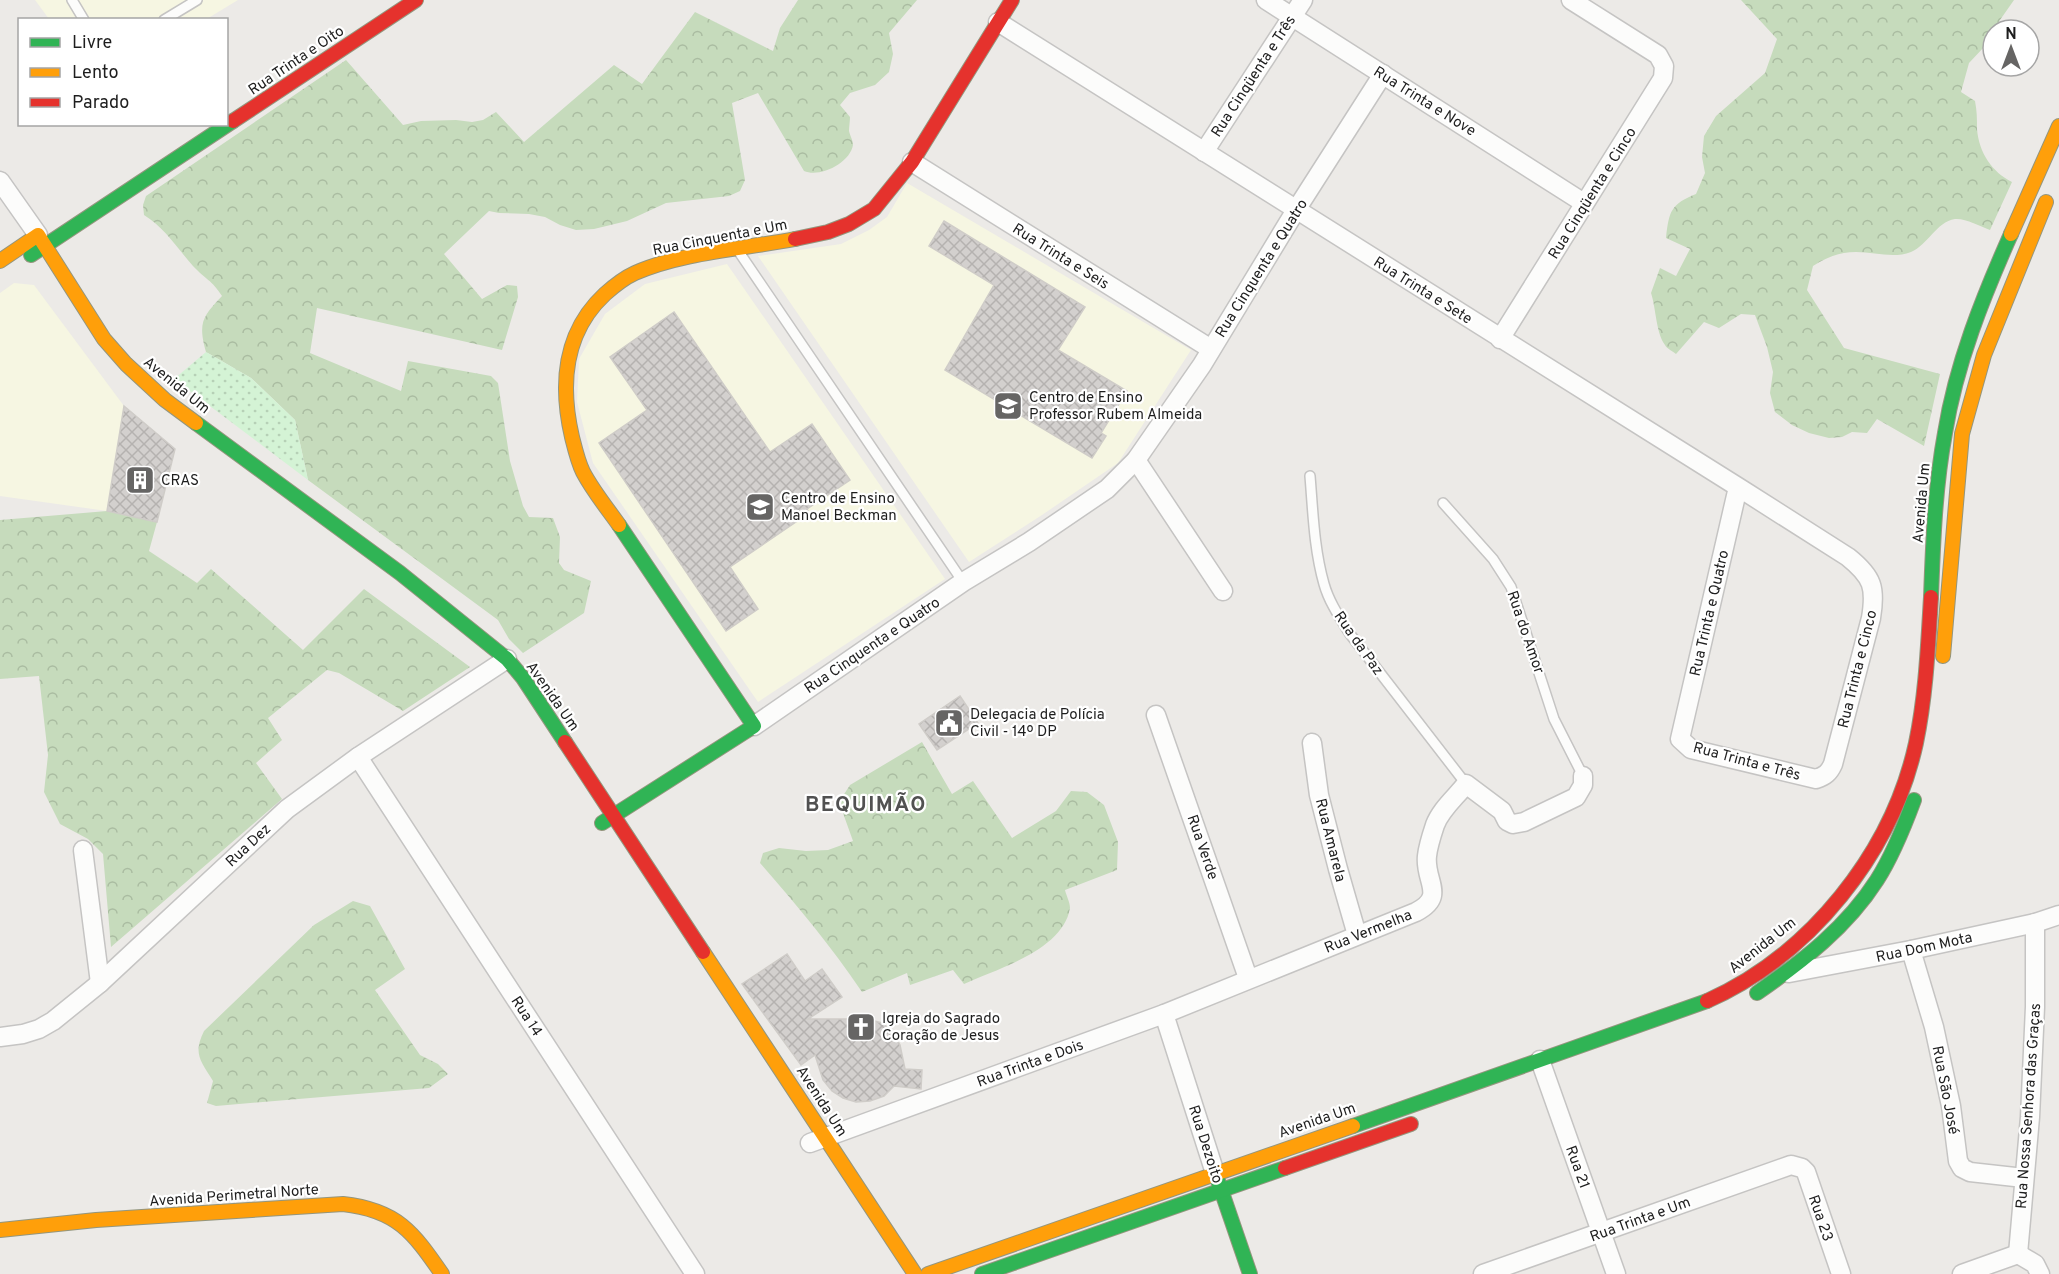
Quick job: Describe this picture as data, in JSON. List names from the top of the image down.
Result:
{
  "streets": {
    "main road": [
      "Rua Trinta e Oito",
      "Rua Cinquenta e Um",
      "Rua Cinquenta e Quatro",
      "Avenida Um",
      "Rua Dezoito",
      "Avenida Perimetral Norte"
    ],
    "street": [
      "Rua Cinqüenta e Três",
      "Rua Trinta e Nove",
      "Rua Cinqüenta e Cinco",
      "Rua Trinta e Seis",
      "Rua Trinta e Sete",
      "Rua Trinta e Quatro",
      "Rua Trinta e Cinco",
      "Rua Trinta e Três",
      "Rua Amarela",
      "Rua Dez",
      "Rua Verde",
      "Rua Vermelha",
      "Rua Dom Mota",
      "Rua 14",
      "Rua Trinta e Dois",
      "Rua São José",
      "Rua Nossa Senhora das Graças",
      "Rua 21",
      "Rua 23",
      "Rua Trinta e Um"
    ],
    "lane": ["Rua do Amor", "Rua da Paz"]
  },
  "crossings": [
    ["Rua Trinta e Oito", "Avenida Um"],
    ["Rua Cinqüenta e Três", "Rua Trinta e Nove"],
    ["Rua Cinqüenta e Três", "Rua Trinta e Sete"],
    ["Rua Trinta e Nove", "Rua Cinqüenta e Cinco"],
    ["Rua Trinta e Nove", "Rua Cinquenta e Quatro"],
    ["Rua Cinqüenta e Cinco", "Rua Trinta e Sete"],
    ["Rua Cinquenta e Um", "Rua Trinta e Seis"],
    ["Rua Cinquenta e Um", "Rua Cinquenta e Quatro"],
    ["Rua Cinquenta e Um", "Rua Trinta e Sete"],
    ["Rua Trinta e Seis", "Rua Cinquenta e Quatro"],
    ["Rua Cinquenta e Quatro", "Rua Trinta e Sete"],
    ["Rua Cinquenta e Quatro", "Avenida Um"],
    ["Rua Trinta e Sete", "Rua Trinta e Quatro"],
    ["Rua Trinta e Sete", "Rua Trinta e Cinco"],
    ["Avenida Um", "Rua Dez"],
    ["Avenida Um", "Rua Trinta e Dois"],
    ["Avenida Um", "Rua Dezoito"],
    ["Avenida Um", "Rua 21"],
    ["Rua Trinta e Quatro", "Rua Trinta e Três"],
    ["Rua da Paz", "Rua Vermelha"],
    ["Rua Trinta e Cinco", "Rua Trinta e Três"],
    ["Rua Amarela", "Rua Vermelha"],
    ["Rua Dez", "Rua 14"],
    ["Rua Verde", "Rua Vermelha"],
    ["Rua Verde", "Rua Trinta e Dois"],
    ["Rua Vermelha", "Rua Trinta e Dois"],
    ["Rua Dom Mota", "Rua São José"],
    ["Rua Dom Mota", "Rua Nossa Senhora das Graças"],
    ["Rua Trinta e Dois", "Rua Dezoito"],
    ["Rua São José", "Rua Nossa Senhora das Graças"],
    ["Rua 21", "Rua Trinta e Um"],
    ["Rua 23", "Rua Trinta e Um"]
  ],
  "districts": ["BEQUIMÃO"],
  "places": {
    "school or university": ["Centro de Ensino Professor Rubem Almeida", "Centro de Ensino Manoel Beckman"],
    "building": ["CRAS"],
    "public building": ["Delegacia de Polícia Civil - 14º DP"],
    "church": ["Igreja do Sagrado Coração de Jesus"]
  },
  "legend": ["Livre", "Lento", "Parado"],
  "north": "top"
}
